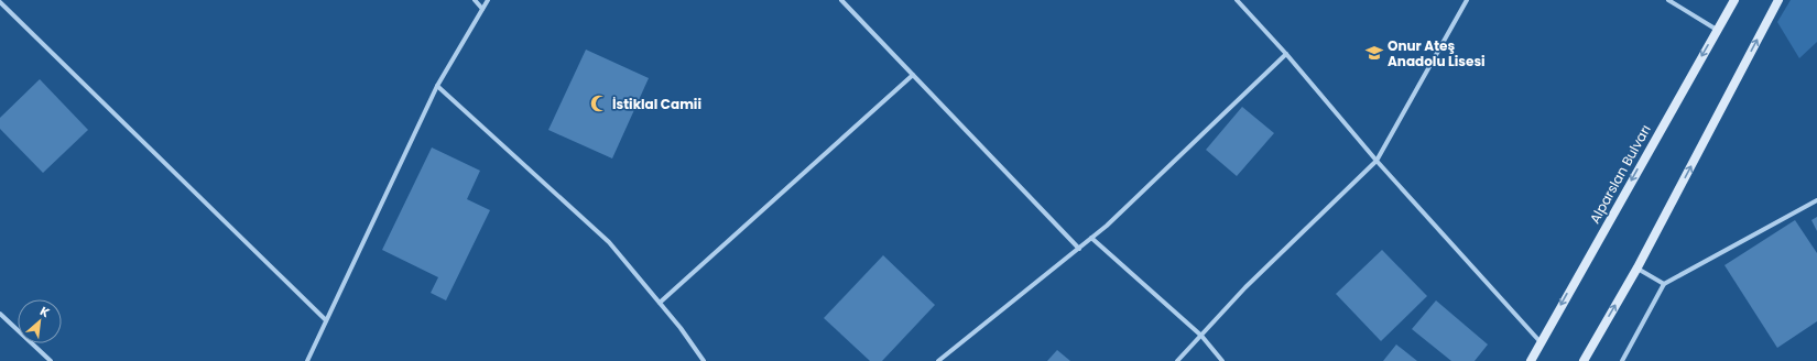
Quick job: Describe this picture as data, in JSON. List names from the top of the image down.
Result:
{
  "streets": {
    "main road": ["Alparslan Bulvarı"]
  },
  "places": {
    "school or university": ["Onur Ateş Anadolu Lisesi"],
    "mosque": ["İstiklal Camii"]
  },
  "north": "top right"
}
